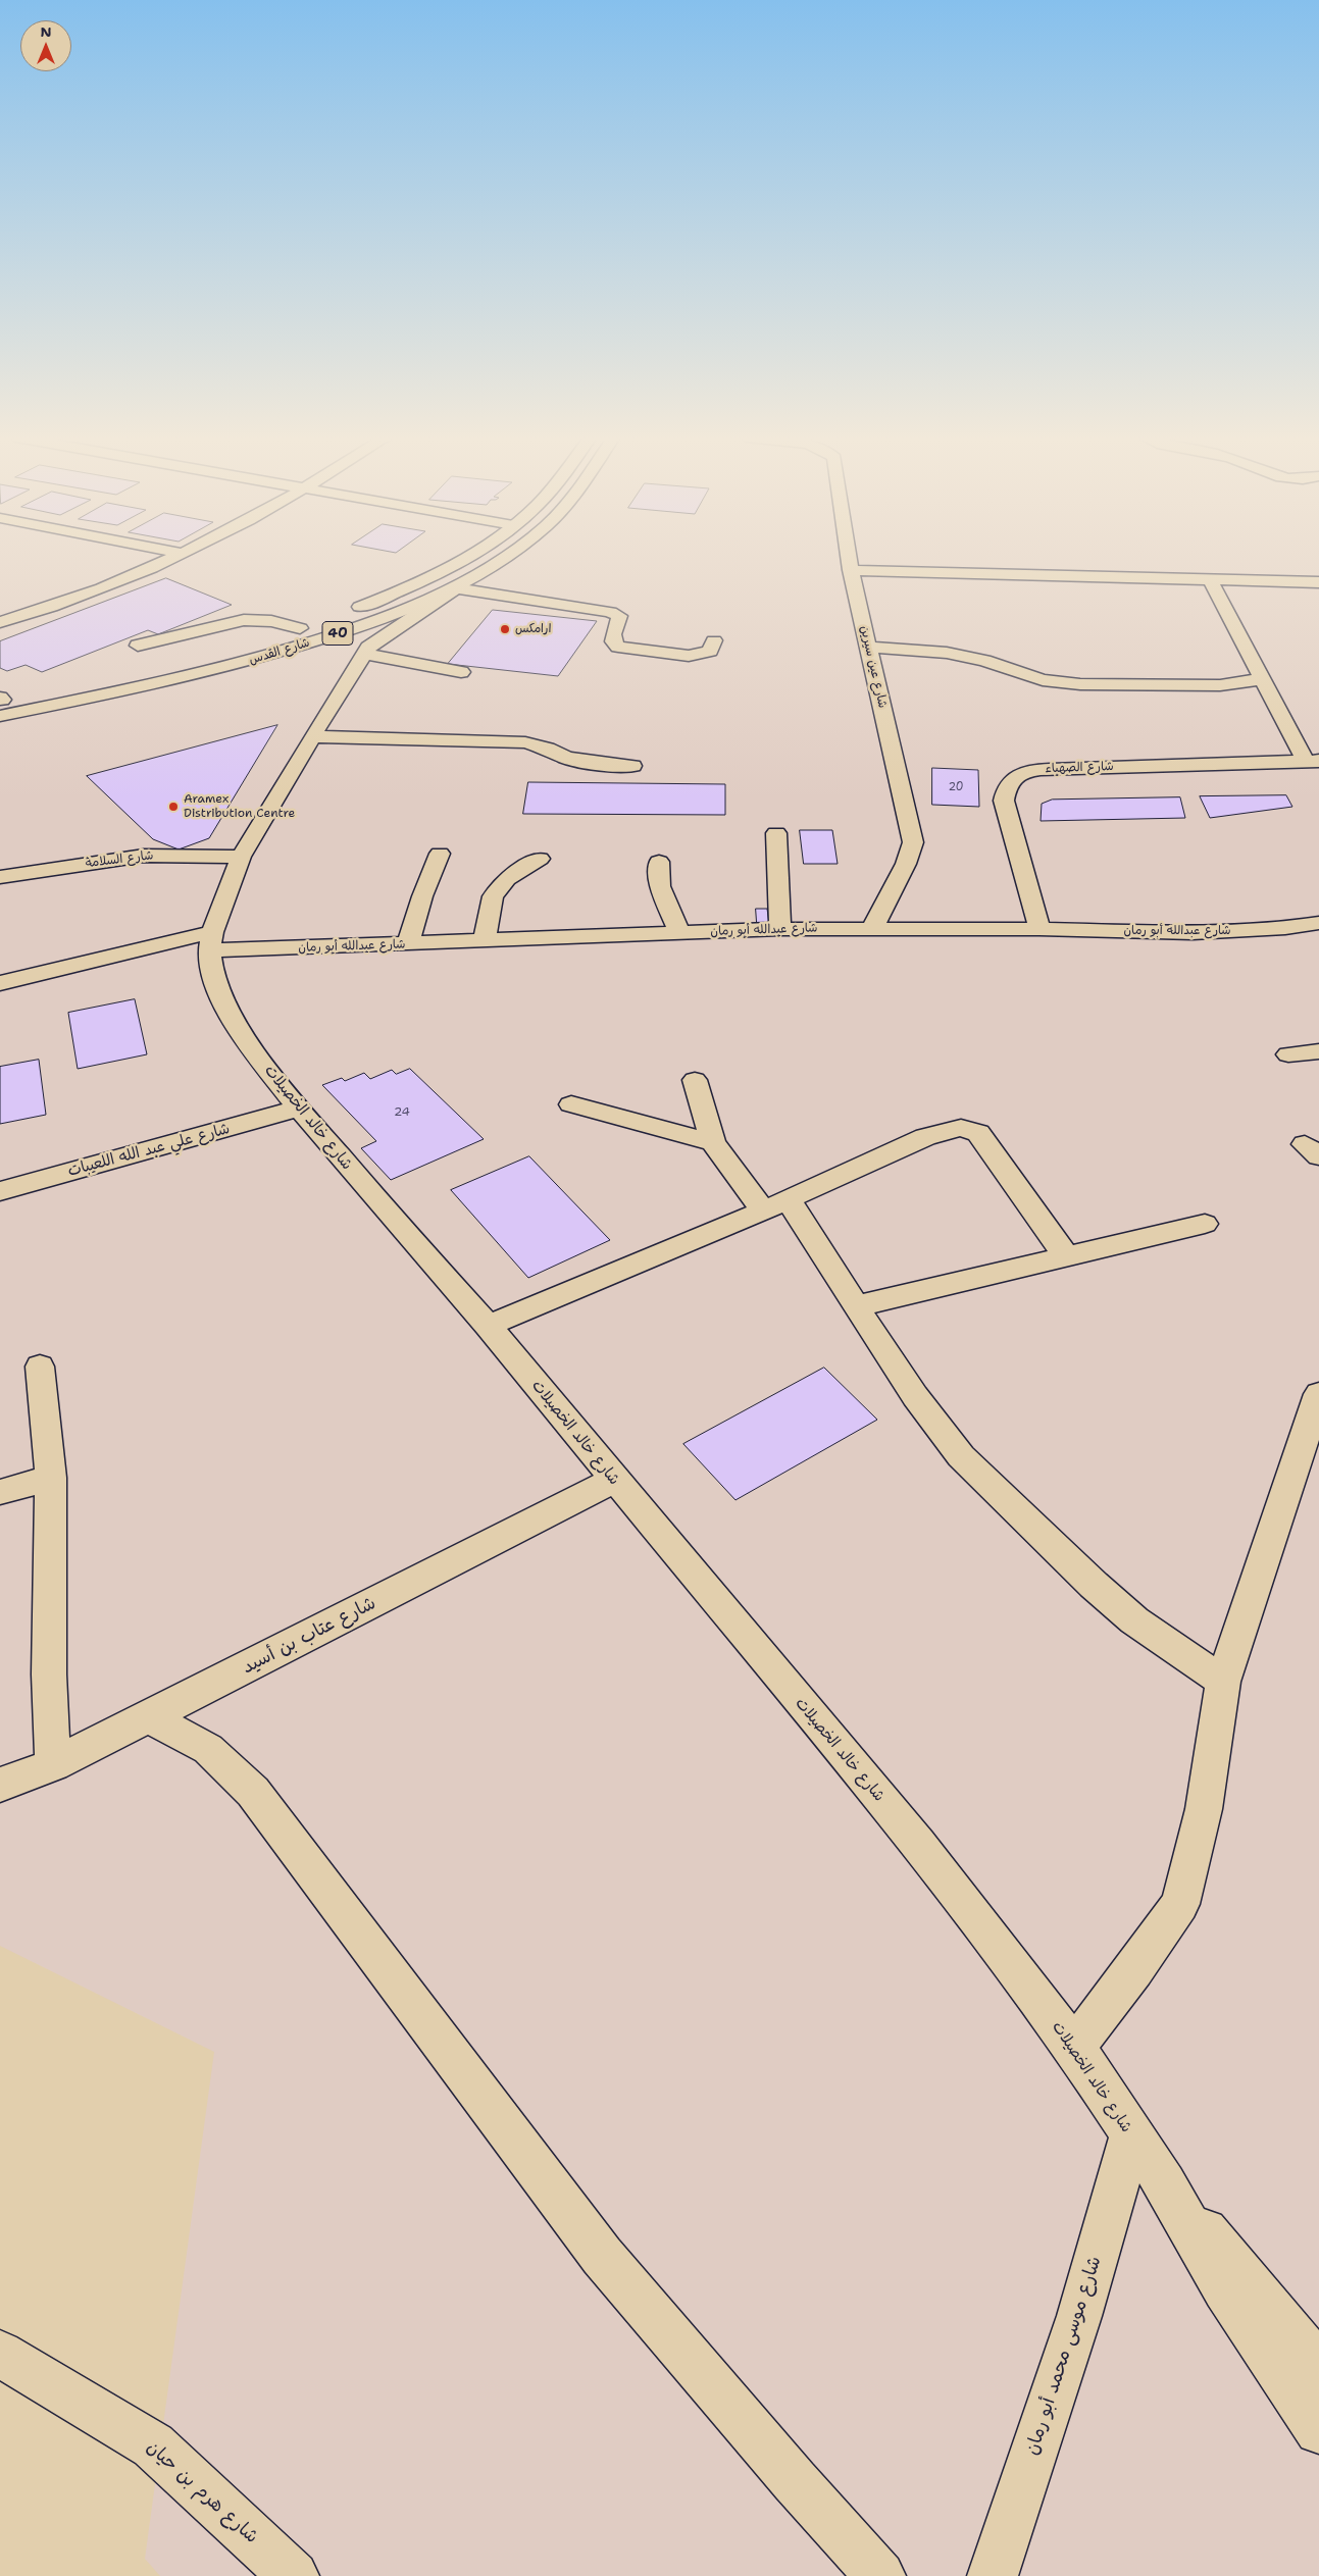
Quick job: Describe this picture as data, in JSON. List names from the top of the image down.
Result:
{
  "streets": {
    "main road": [
      "40",
      "شارع القدس",
      "شارع عين سيرين",
      "شارع الصهباء",
      "شارع السلامة",
      "شارع عبدالله أبو رمان",
      "شارع خالد الخصيلات",
      "شارع علي عبد الله اللعيبات",
      "شارع عتاب بن أسيد",
      "شارع موسى محمد أبو رمان",
      "شارع هرم بن حيان"
    ]
  },
  "crossings": [
    ["شارع القدس", "شارع خالد الخصيلات"],
    ["شارع عين سيرين", "شارع عبدالله أبو رمان"],
    ["شارع الصهباء", "شارع عبدالله أبو رمان"],
    ["شارع السلامة", "شارع خالد الخصيلات"],
    ["شارع عبدالله أبو رمان", "شارع خالد الخصيلات"],
    ["شارع خالد الخصيلات", "شارع علي عبد الله اللعيبات"],
    ["شارع خالد الخصيلات", "شارع عتاب بن أسيد"],
    ["شارع خالد الخصيلات", "شارع موسى محمد أبو رمان"]
  ],
  "places": ["ارامكس", "Aramex Distribution Centre"],
  "house_numbers": ["20", "24"],
  "north": "top"
}
